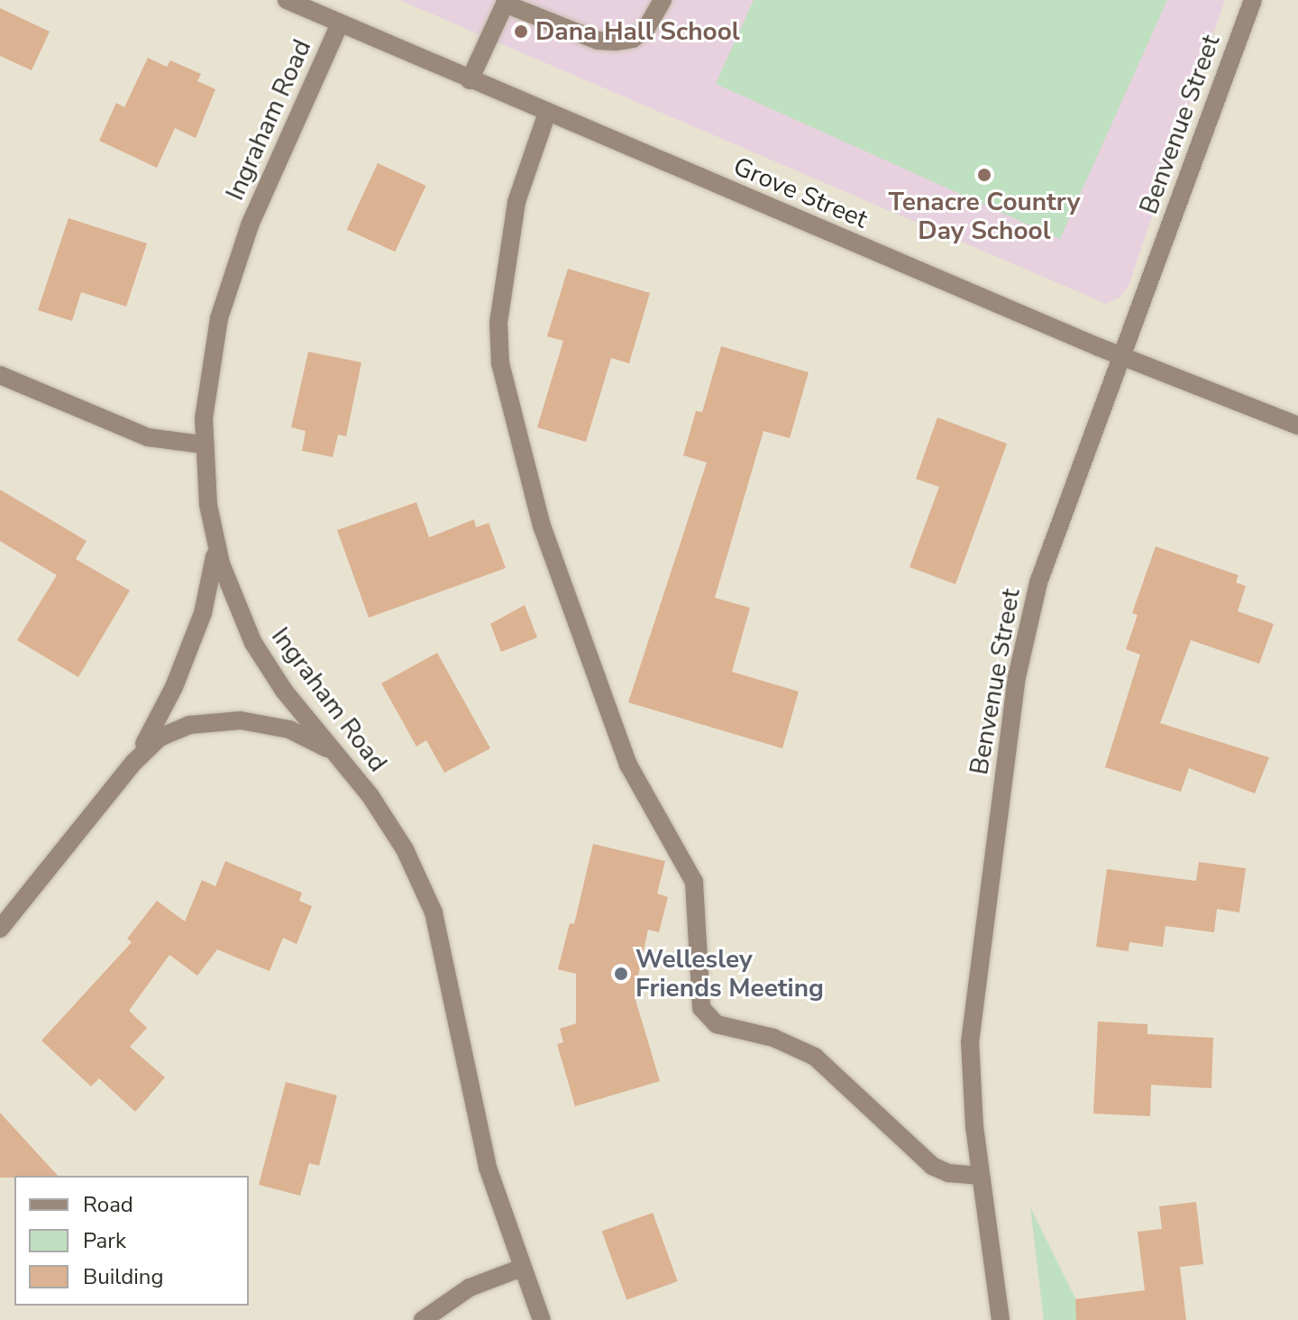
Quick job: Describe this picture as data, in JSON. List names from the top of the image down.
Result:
{
  "streets": {
    "street": ["Ingraham Road", "Benvenue Street", "Grove Street"]
  },
  "crossings": [
    ["Ingraham Road", "Grove Street"],
    ["Benvenue Street", "Grove Street"]
  ],
  "places": ["Dana Hall School", "Tenacre Country Day School", "Wellesley Friends Meeting"],
  "legend": ["Road", "Park", "Building"]
}
